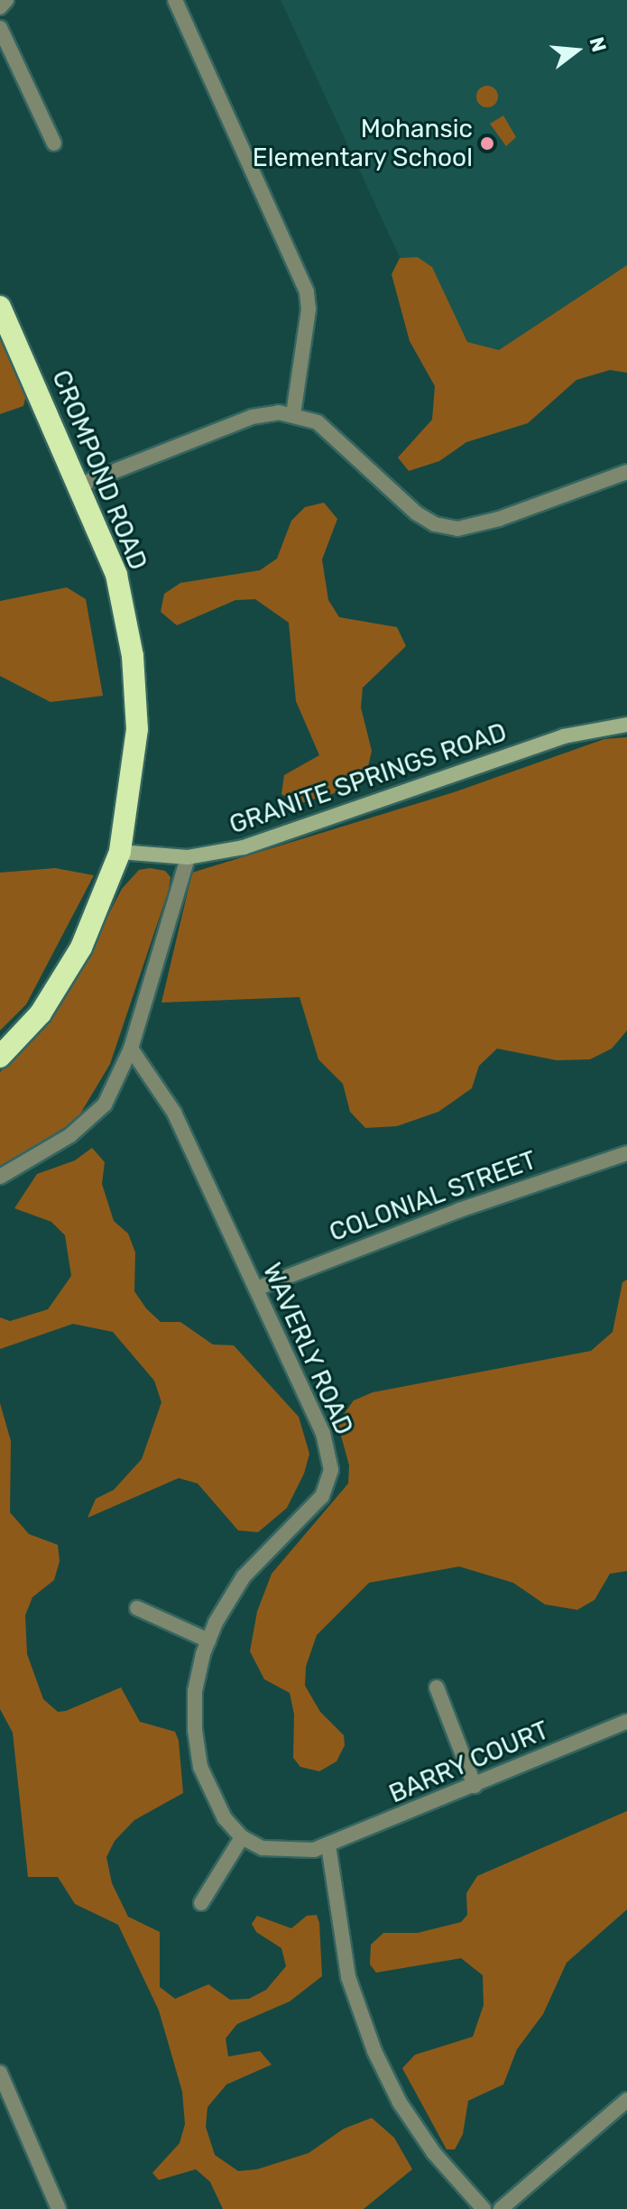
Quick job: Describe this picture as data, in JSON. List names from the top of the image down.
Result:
{
  "streets": {
    "highway": ["CROMPOND ROAD"],
    "street": [
      "GRANITE SPRINGS ROAD",
      "COLONIAL STREET",
      "WAVERLY ROAD",
      "BARRY COURT"
    ]
  },
  "crossings": [
    ["CROMPOND ROAD", "GRANITE SPRINGS ROAD"],
    ["COLONIAL STREET", "WAVERLY ROAD"]
  ],
  "places": ["Mohansic Elementary School"],
  "north": "right"
}
